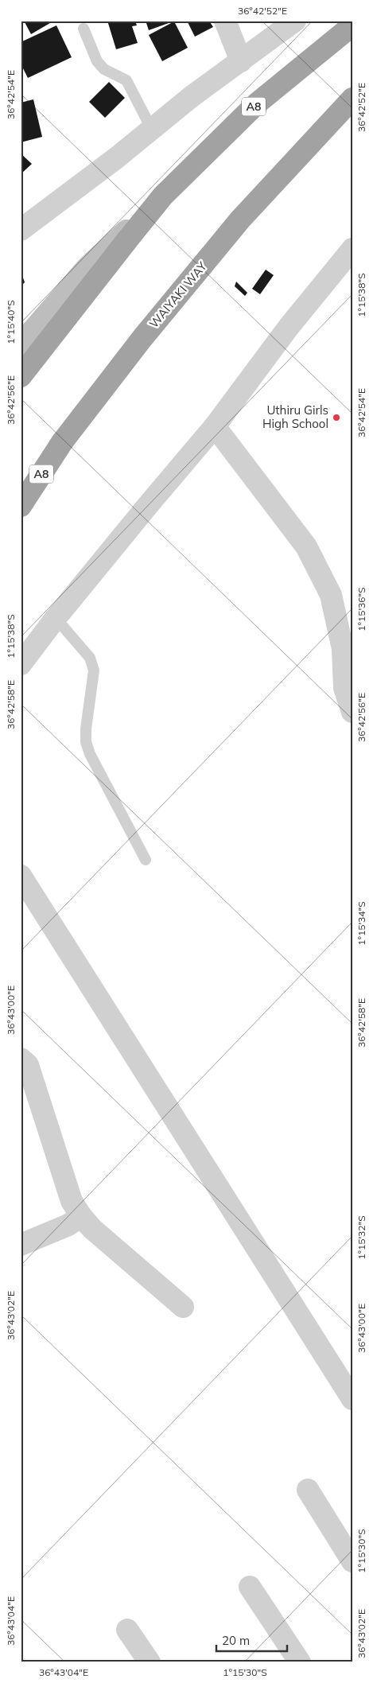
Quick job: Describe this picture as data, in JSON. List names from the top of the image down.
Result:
{
  "streets": {
    "highway": ["A8", "WAIYAKI WAY"]
  },
  "places": ["Uthiru Girls High School"],
  "scale_bar": "20 m",
  "coordinates": [
    "36°42'52\"E",
    "36°42'54\"E",
    "1°15'38\"S",
    "1°15'40\"S",
    "36°42'56\"E",
    "1°15'36\"S",
    "36°42'58\"E",
    "1°15'34\"S",
    "36°43'00\"E",
    "1°15'32\"S",
    "36°43'02\"E",
    "1°15'30\"S",
    "36°43'04\"E"
  ]
}
